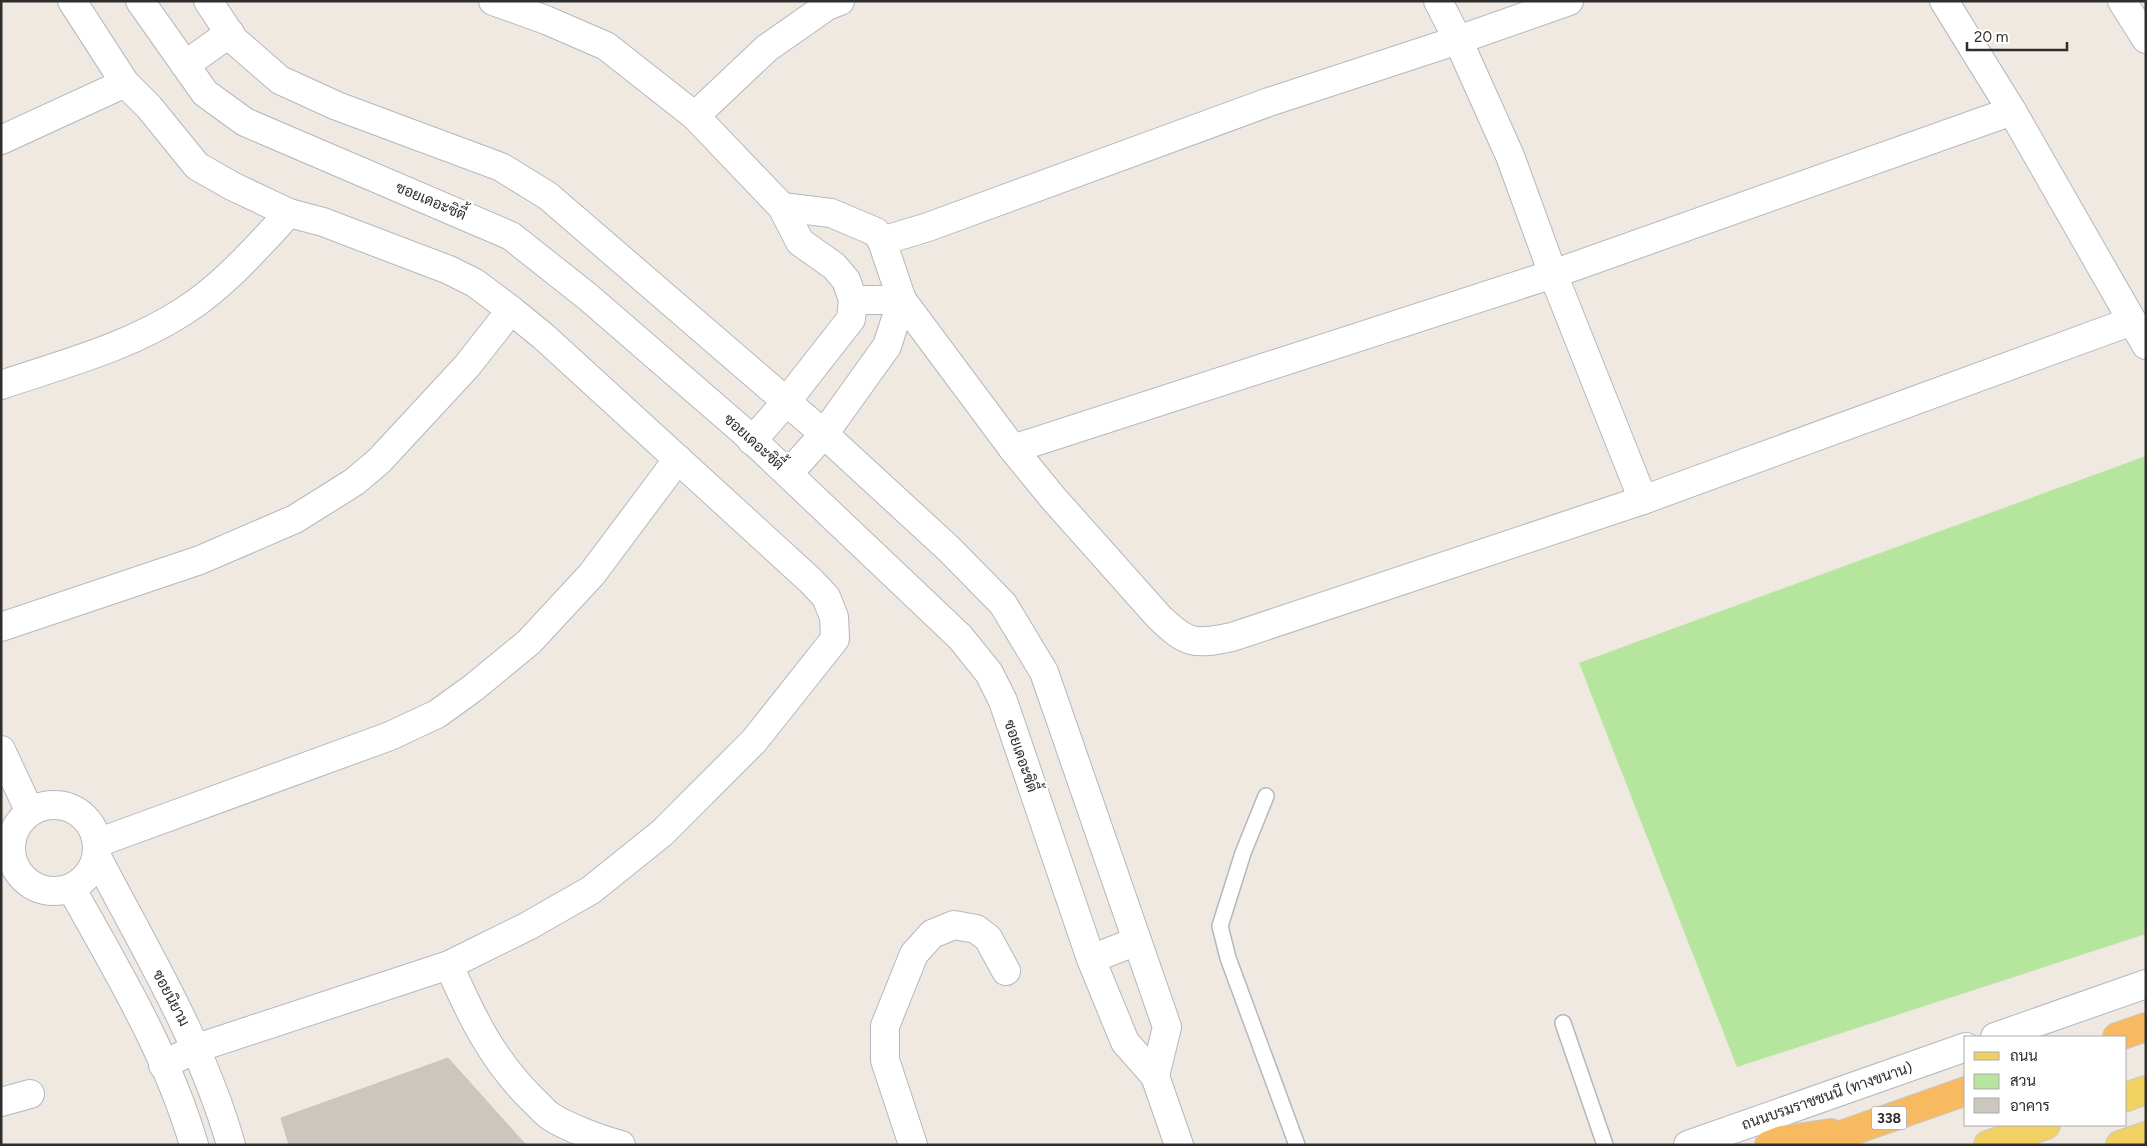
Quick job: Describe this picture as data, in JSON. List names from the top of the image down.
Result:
{
  "streets": {
    "highway": ["338"],
    "street": ["ซอยเดอะซิตี้", "ซอยนิยาม", "ถนนบรมราชชนนี (ทางขนาน)"]
  },
  "legend": ["ถนน", "สวน", "อาคาร"],
  "scale_bar": "20 m"
}
